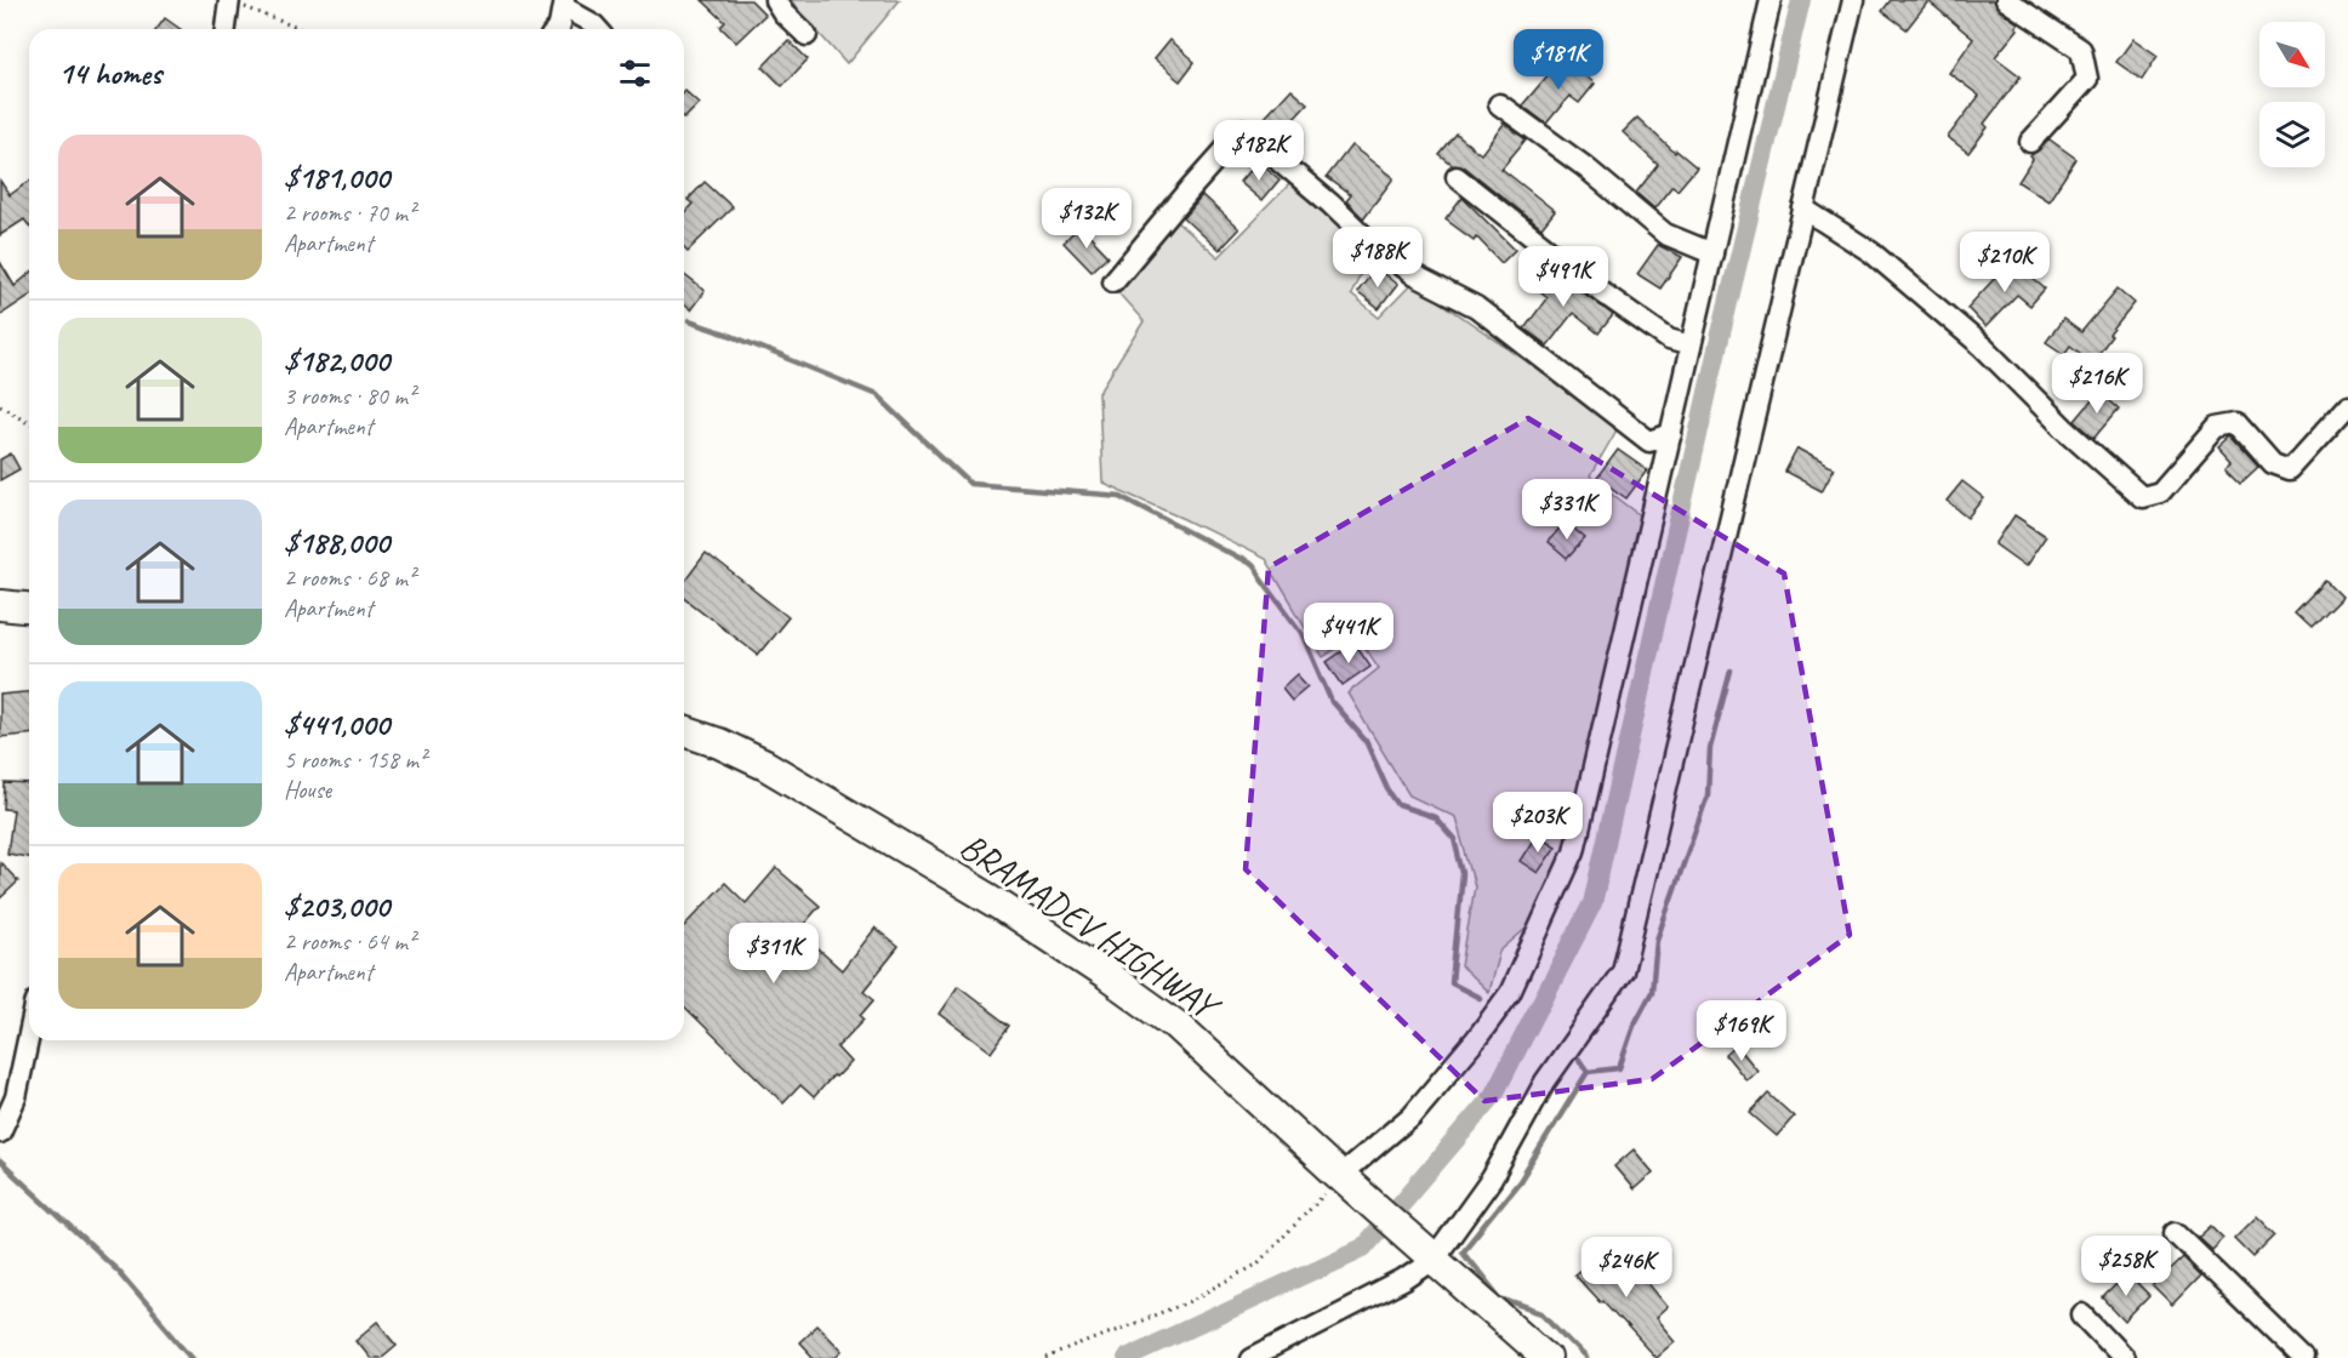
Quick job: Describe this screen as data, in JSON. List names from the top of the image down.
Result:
{
  "streets": {
    "street": ["BRAMADEV HIGHWAY"]
  },
  "north": "bottom right",
  "page": {
    "price": [
      "$181K",
      "$182K",
      "$132K",
      "$188K",
      "$210K",
      "$491K",
      "$216K",
      "$331K",
      "$441K",
      "$203K",
      "$311K",
      "$169K",
      "$258K",
      "$246K"
    ],
    "heading": "14 homes",
    "list": [
      {
        "name": "$181,000",
        "note": "2 rooms · 70 m² · Apartment"
      },
      {
        "name": "$182,000",
        "note": "3 rooms · 80 m² · Apartment"
      },
      {
        "name": "$188,000",
        "note": "2 rooms · 68 m² · Apartment"
      },
      {
        "name": "$441,000",
        "note": "5 rooms · 158 m² · House"
      },
      {
        "name": "$203,000",
        "note": "2 rooms · 64 m² · Apartment"
      }
    ]
  }
}
